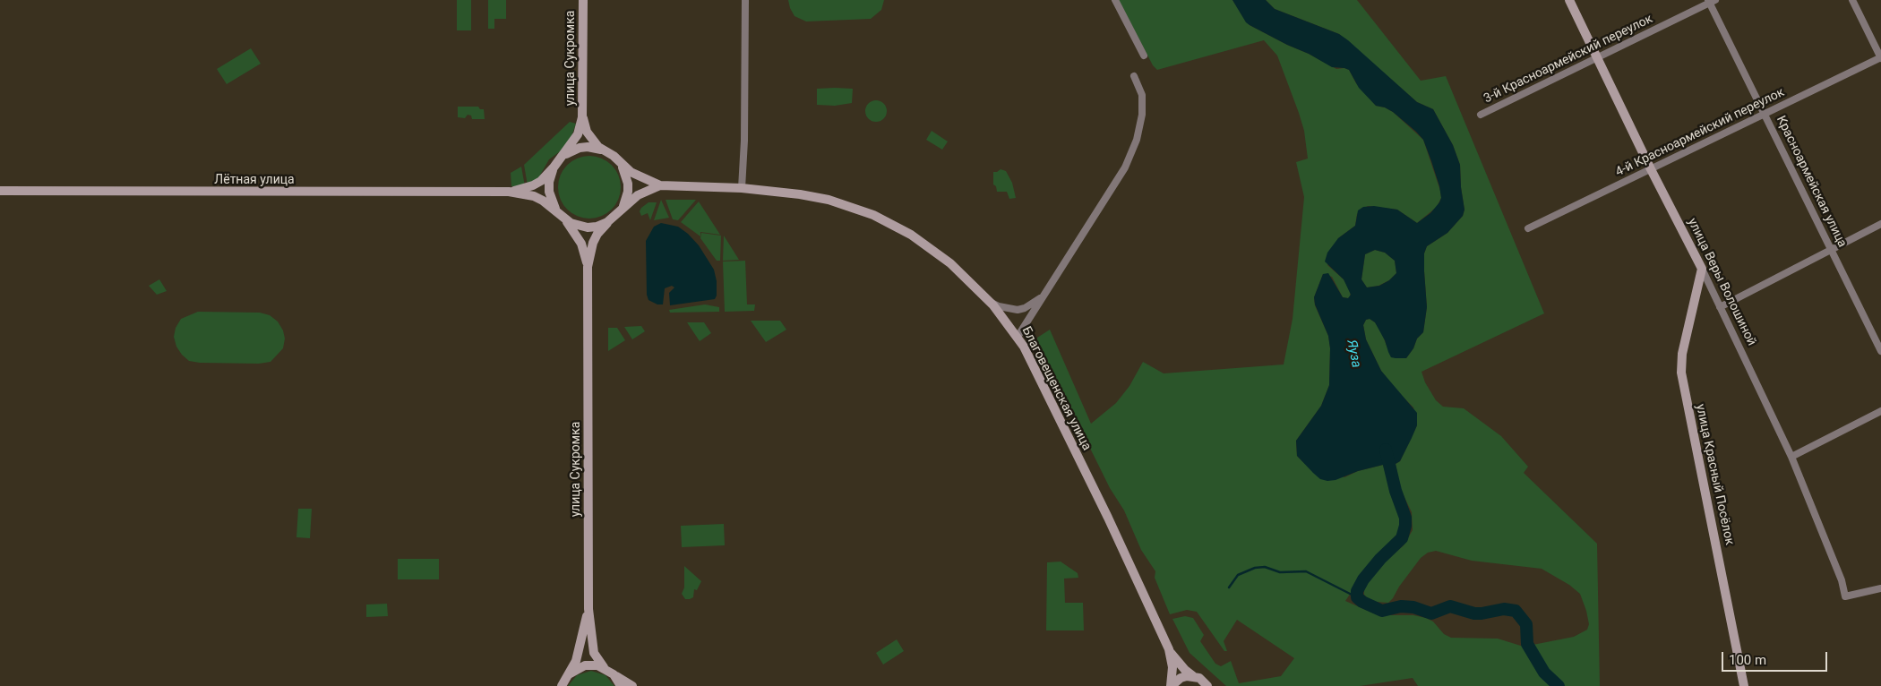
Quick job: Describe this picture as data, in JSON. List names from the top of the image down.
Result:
{
  "streets": {
    "street": [
      "улица Сукромка",
      "3-й Красноармейский переулок",
      "4-й Красноармейский переулок",
      "Лётная улица",
      "Красноармейская улица",
      "улица Веры Волошиной",
      "Благовещенская улица",
      "улица Красный Посёлок"
    ]
  },
  "crossings": [
    ["3-й Красноармейский переулок", "Красноармейская улица"],
    ["3-й Красноармейский переулок", "улица Веры Волошиной"],
    ["4-й Красноармейский переулок", "Красноармейская улица"],
    ["4-й Красноармейский переулок", "улица Веры Волошиной"],
    ["улица Веры Волошиной", "улица Красный Посёлок"]
  ],
  "water": ["Яуза"],
  "scale_bar": "100 m"
}
